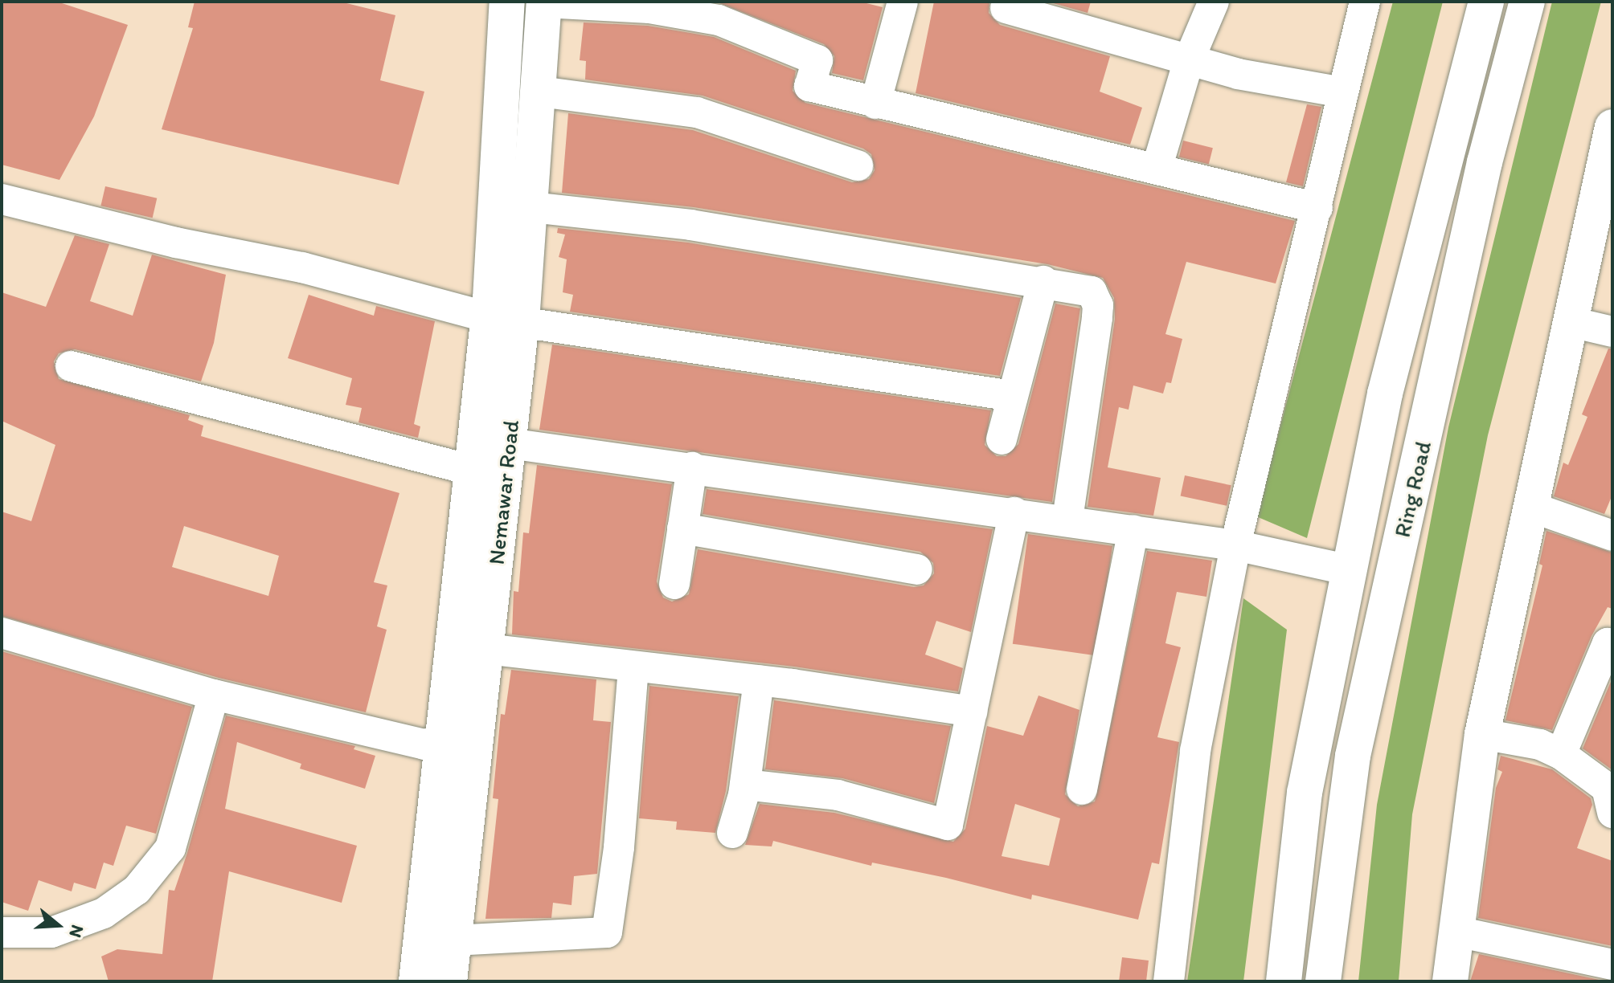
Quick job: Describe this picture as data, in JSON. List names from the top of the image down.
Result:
{
  "streets": {
    "main road": ["Ring Road", "Nemawar Road"]
  },
  "north": "right"
}
